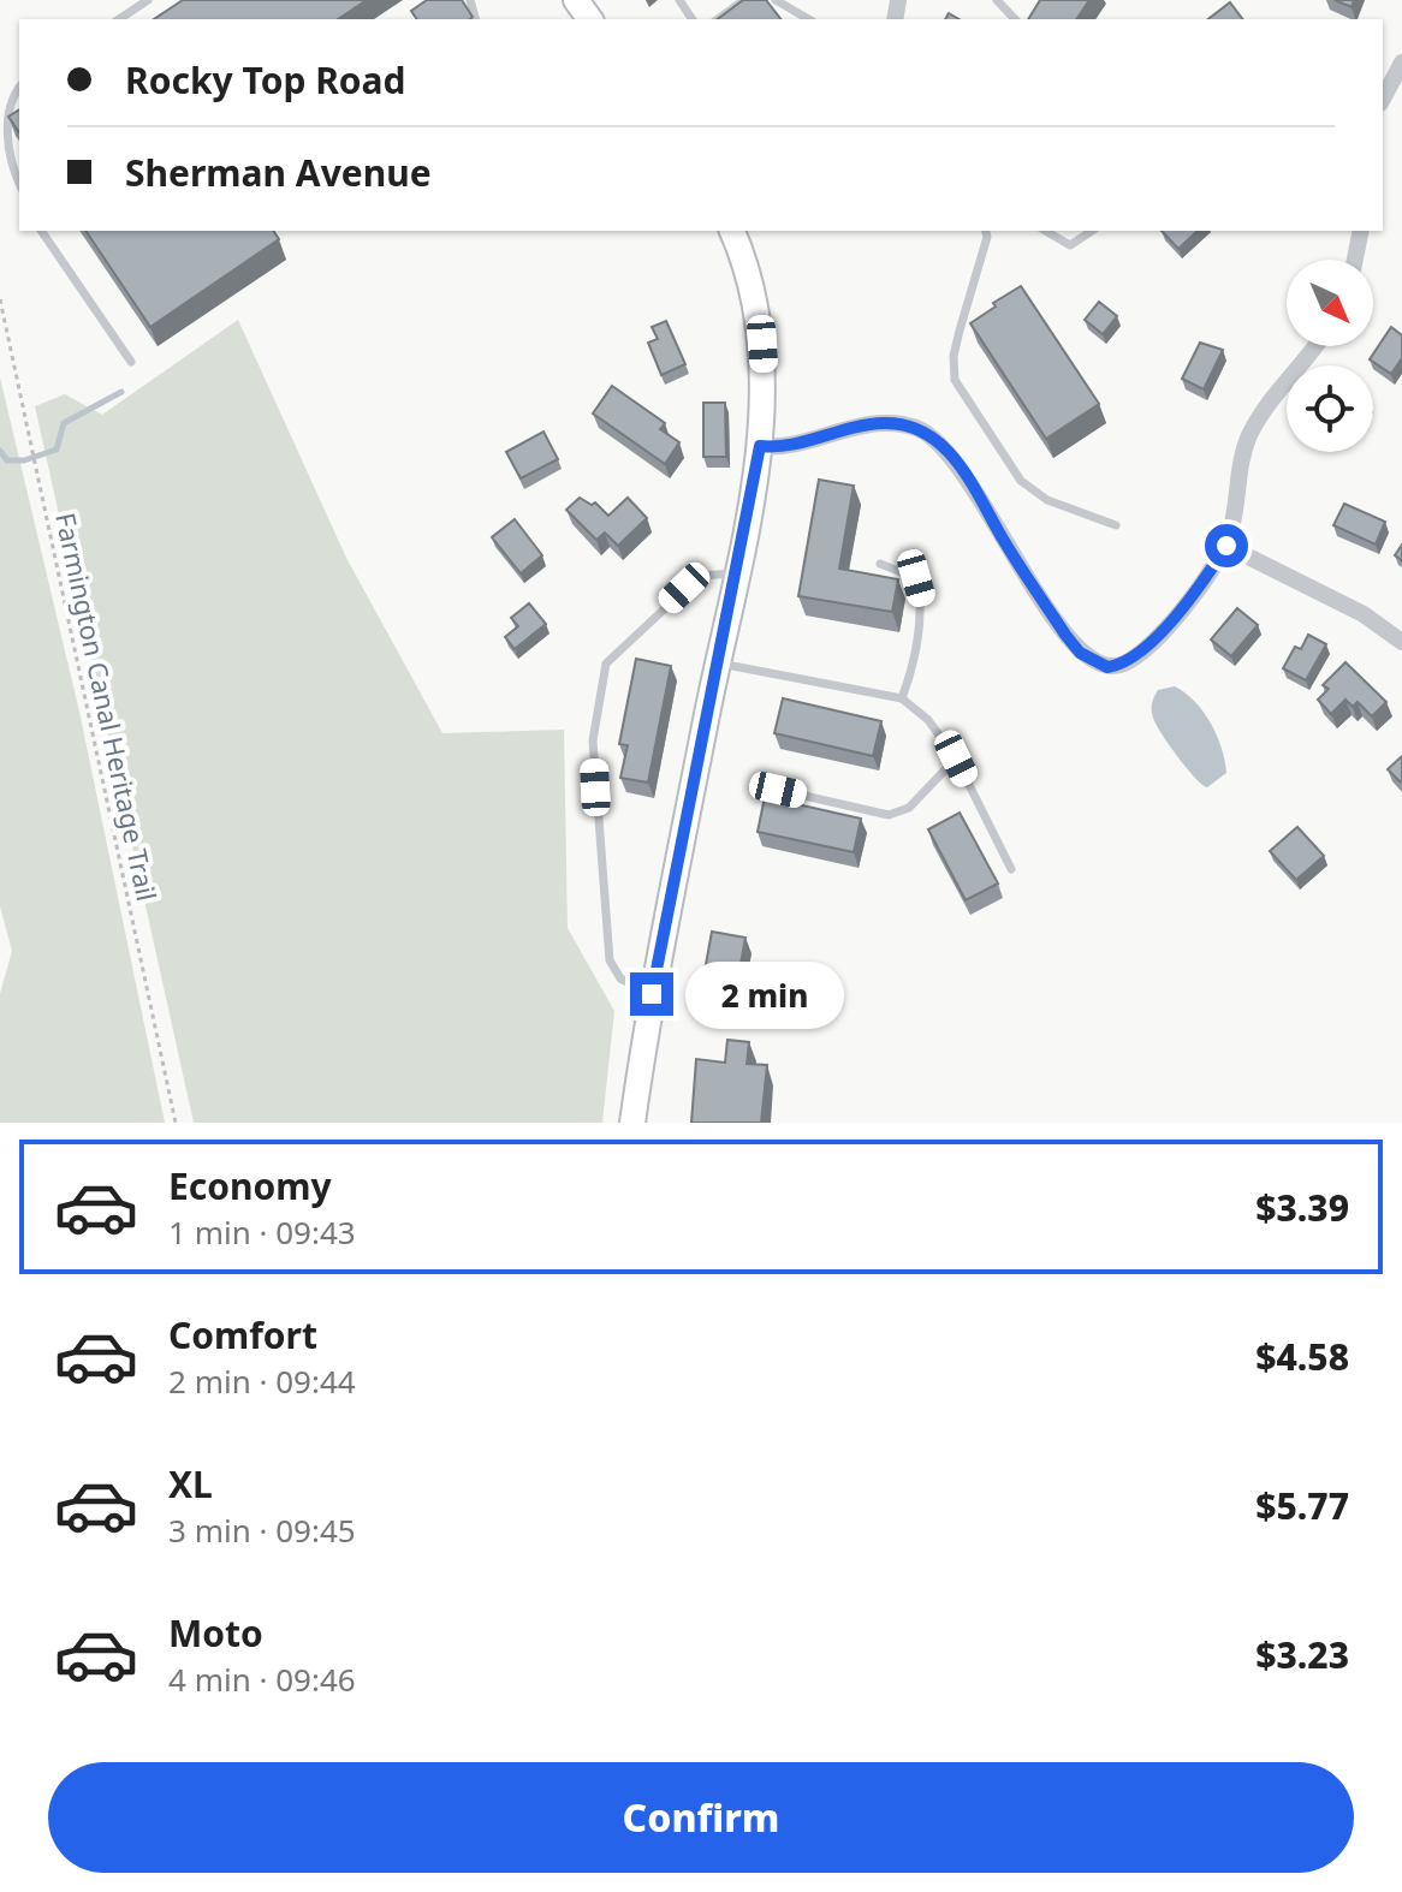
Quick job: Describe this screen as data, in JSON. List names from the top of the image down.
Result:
{
  "streets": {
    "path": ["Farmington Canal Heritage Trail"]
  },
  "north": "bottom right",
  "page": {
    "banner": ["Rocky Top Road", "Sherman Avenue"],
    "bubble": "2 min",
    "list": [
      {
        "name": "Economy",
        "note": "1 min · 09:43",
        "value": "$3.39"
      },
      {
        "name": "Comfort",
        "note": "2 min · 09:44",
        "value": "$4.58"
      },
      {
        "name": "XL",
        "note": "3 min · 09:45",
        "value": "$5.77"
      },
      {
        "name": "Moto",
        "note": "4 min · 09:46",
        "value": "$3.23"
      }
    ],
    "buttons": "Confirm"
  }
}
